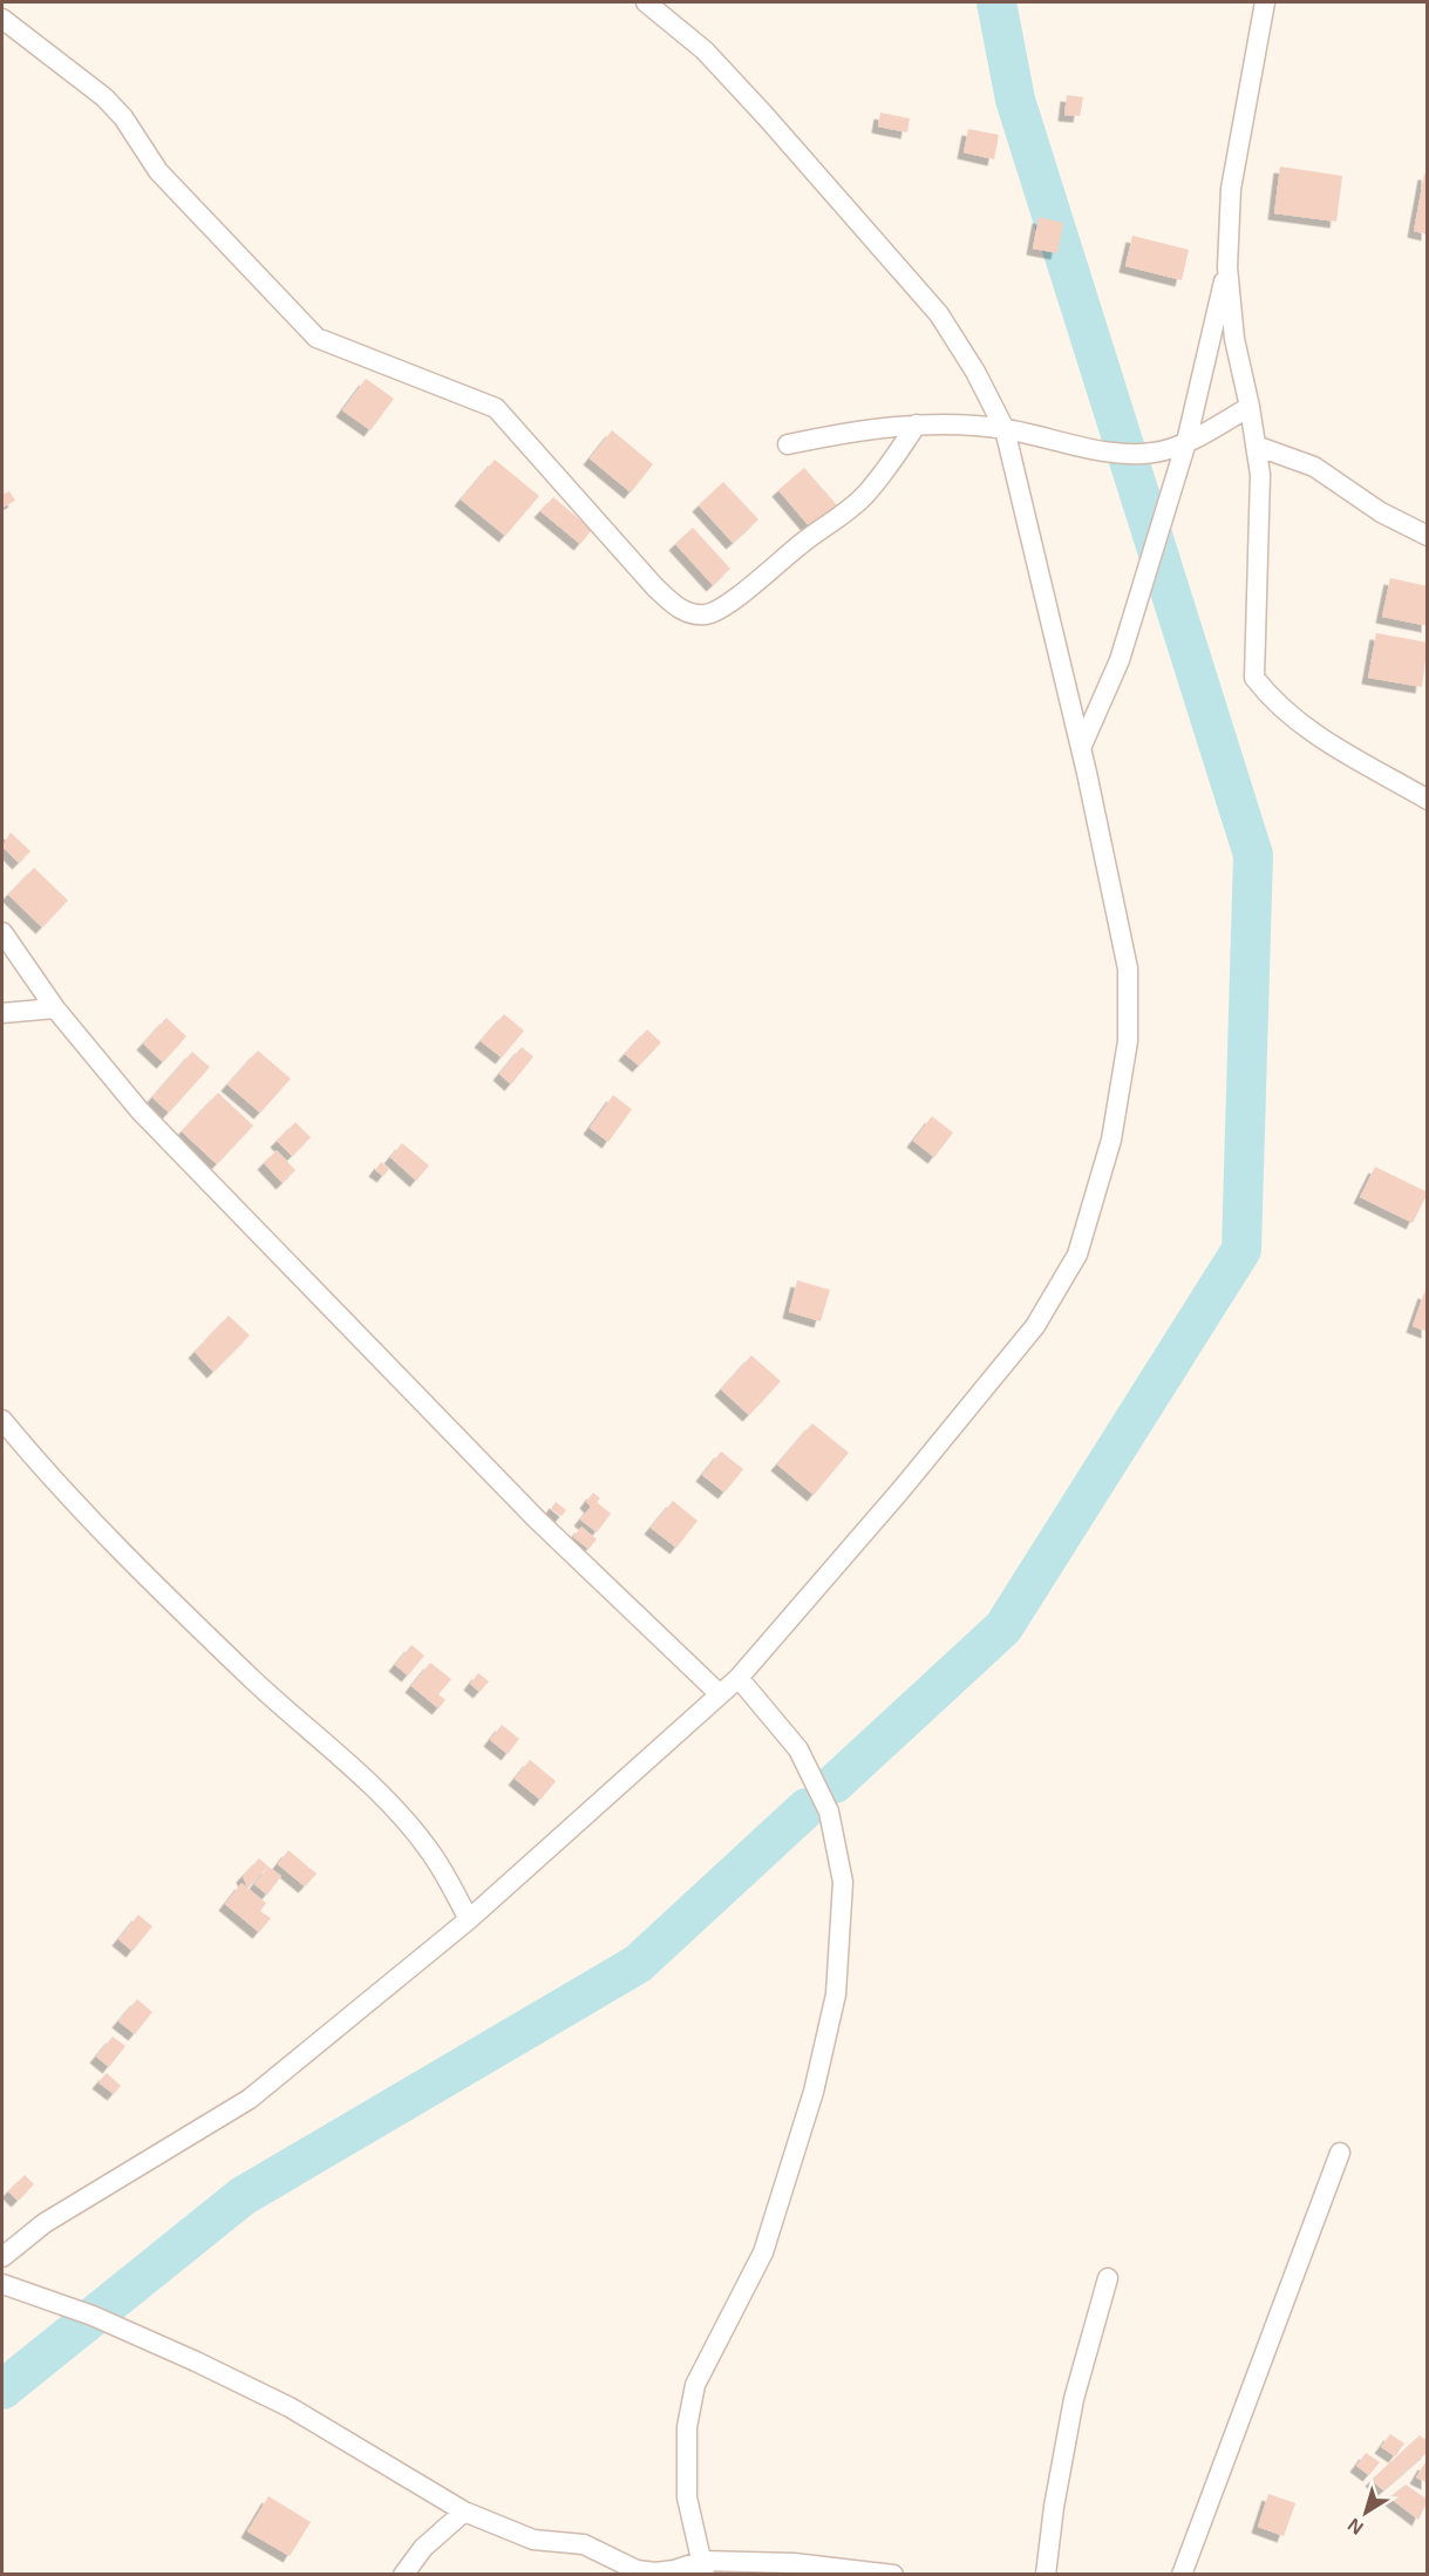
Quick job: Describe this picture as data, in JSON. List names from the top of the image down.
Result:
{
  "north": "bottom left"
}
